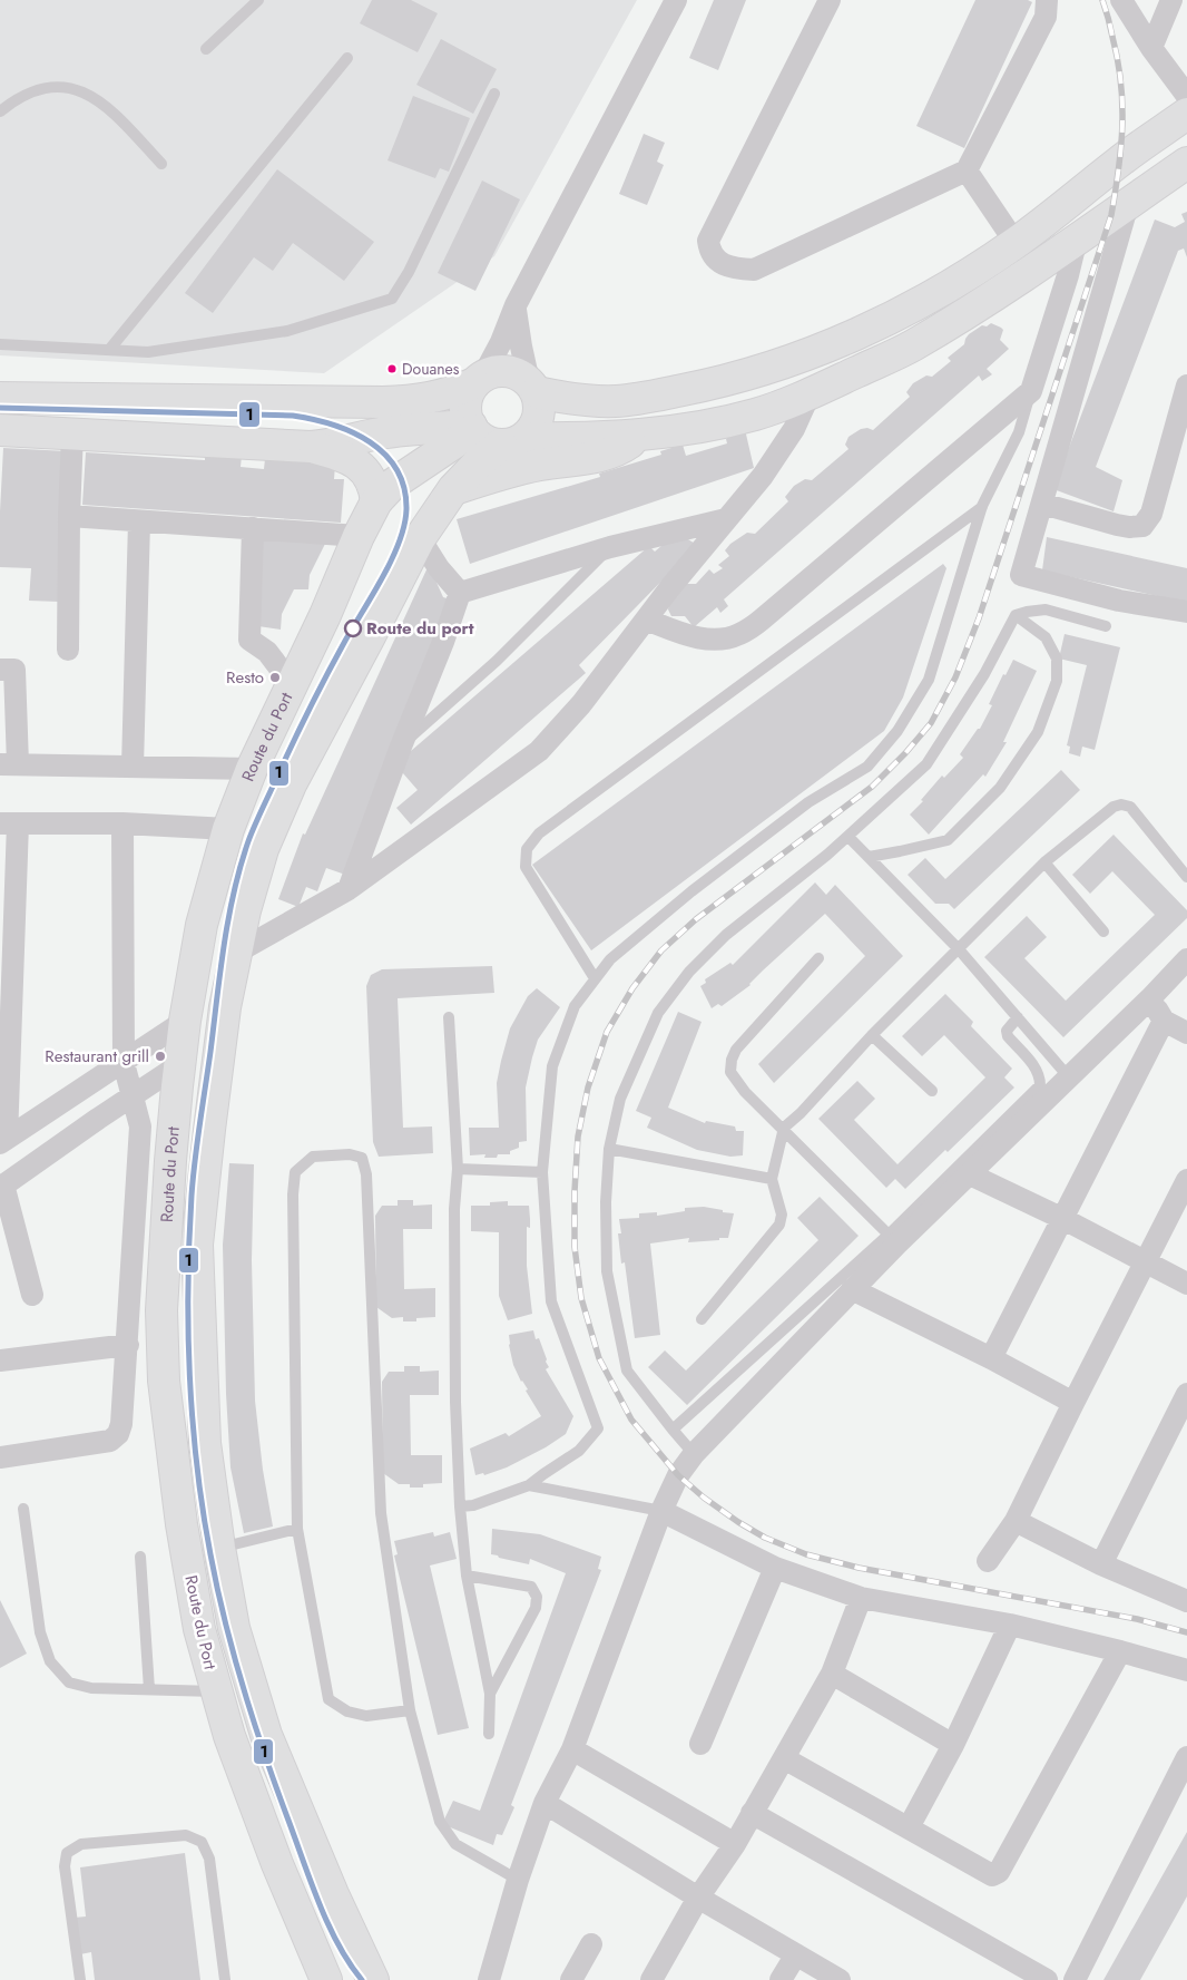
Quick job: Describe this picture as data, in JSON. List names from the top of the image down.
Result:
{
  "streets": {
    "main road": ["Route du Port"]
  },
  "places": [
    "Douanes",
    "Route du port",
    "Resto",
    "Restaurant grill"
  ],
  "lines": ["transit line 1"]
}
